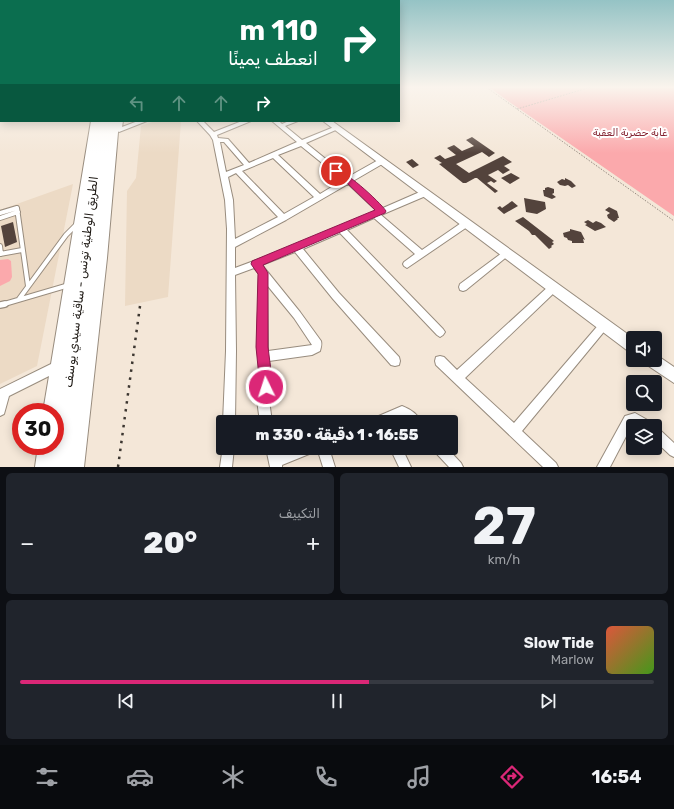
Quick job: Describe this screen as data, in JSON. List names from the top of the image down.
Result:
{
  "streets": {
    "highway": ["الطريق الوطنية تونس - ساقية سيدي يوسف"]
  },
  "parks": ["غابة حضرية العقبة"],
  "page": {
    "turn": ["110 m", "انعطف يمينًا"],
    "limit": "30",
    "trip": "16:55 · 1 دقيقة · 330 m",
    "tile": [
      ["27", "km/h"],
      "التكييف"
    ],
    "heat": ["−", "20°", "+"],
    "song": ["Slow Tide", "Marlow"],
    "tabs": "16:54"
  }
}
